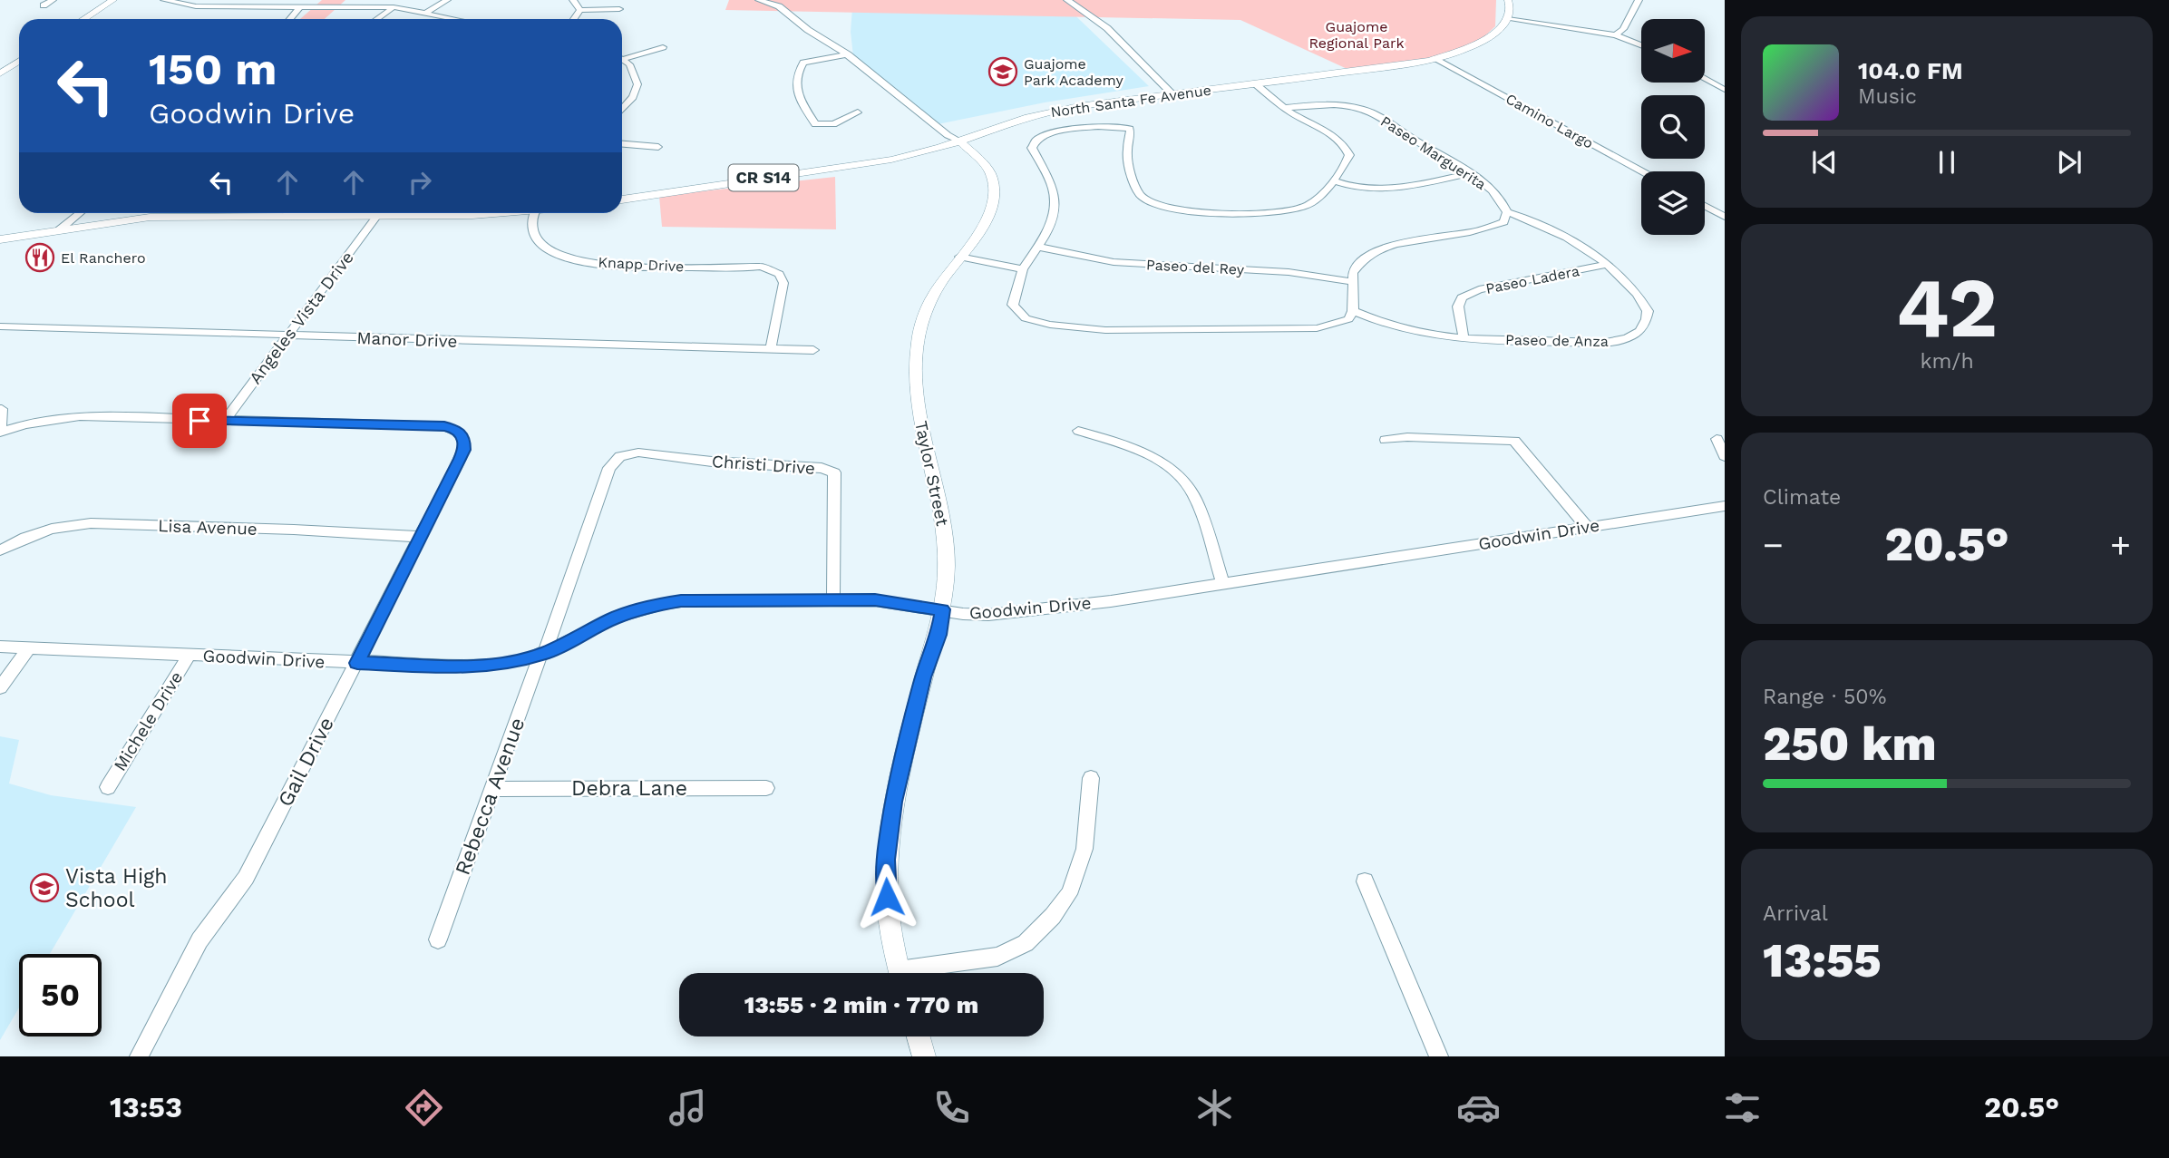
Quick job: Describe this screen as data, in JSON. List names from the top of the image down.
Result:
{
  "streets": {
    "main road": ["North Santa Fe Avenue", "CR S14", "Taylor Street"],
    "street": [
      "Camino Largo",
      "Paseo Marguerita",
      "Knapp Drive",
      "Paseo del Rey",
      "Paseo Ladera",
      "Angeles Vista Drive",
      "Manor Drive",
      "Paseo de Anza",
      "Christi Drive",
      "Lisa Avenue",
      "Goodwin Drive",
      "Michele Drive",
      "Gail Drive",
      "Debra Lane",
      "Rebecca Avenue"
    ]
  },
  "crossings": [
    ["North Santa Fe Avenue", "Camino Largo"],
    ["North Santa Fe Avenue", "Taylor Street"],
    ["Paseo Marguerita", "Paseo de Anza"],
    ["Knapp Drive", "Manor Drive"],
    ["Paseo Ladera", "Paseo de Anza"],
    ["Angeles Vista Drive", "Manor Drive"],
    ["Angeles Vista Drive", "Gail Drive"],
    ["Christi Drive", "Goodwin Drive"],
    ["Christi Drive", "Rebecca Avenue"],
    ["Taylor Street", "Goodwin Drive"],
    ["Lisa Avenue", "Gail Drive"],
    ["Goodwin Drive", "Michele Drive"],
    ["Goodwin Drive", "Gail Drive"],
    ["Goodwin Drive", "Rebecca Avenue"],
    ["Debra Lane", "Rebecca Avenue"]
  ],
  "parks": ["Guajome Regional Park"],
  "places": {
    "school or university": ["Guajome Park Academy", "Vista High School"],
    "restaurant": ["El Ranchero"]
  },
  "north": "right",
  "page": {
    "turn": ["150 m", "Goodwin Drive"],
    "song": ["104.0 FM", "Music"],
    "tile": [
      ["42", "km/h"],
      "Climate",
      ["Range · 50%", "250 km"],
      ["Arrival", "13:55"]
    ],
    "heat": ["−", "20.5°", "+"],
    "limit": "50",
    "trip": "13:55 · 2 min · 770 m",
    "tabs": ["13:53", "20.5°"]
  }
}
